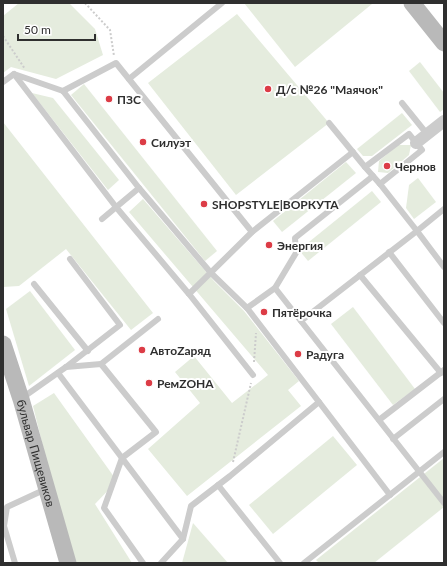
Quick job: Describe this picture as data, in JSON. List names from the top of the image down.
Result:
{
  "streets": {
    "main road": ["бульвар Пищевиков"]
  },
  "places": [
    "Д/с №26 \"Маячок\"",
    "ПЗС",
    "Силуэт",
    "Чернов",
    "SHOPSTYLE|ВОРКУТА",
    "Энергия",
    "Пятёрочка",
    "АвтоZаряд",
    "Радуга",
    "РемZОНА"
  ],
  "scale_bar": "50 m"
}
